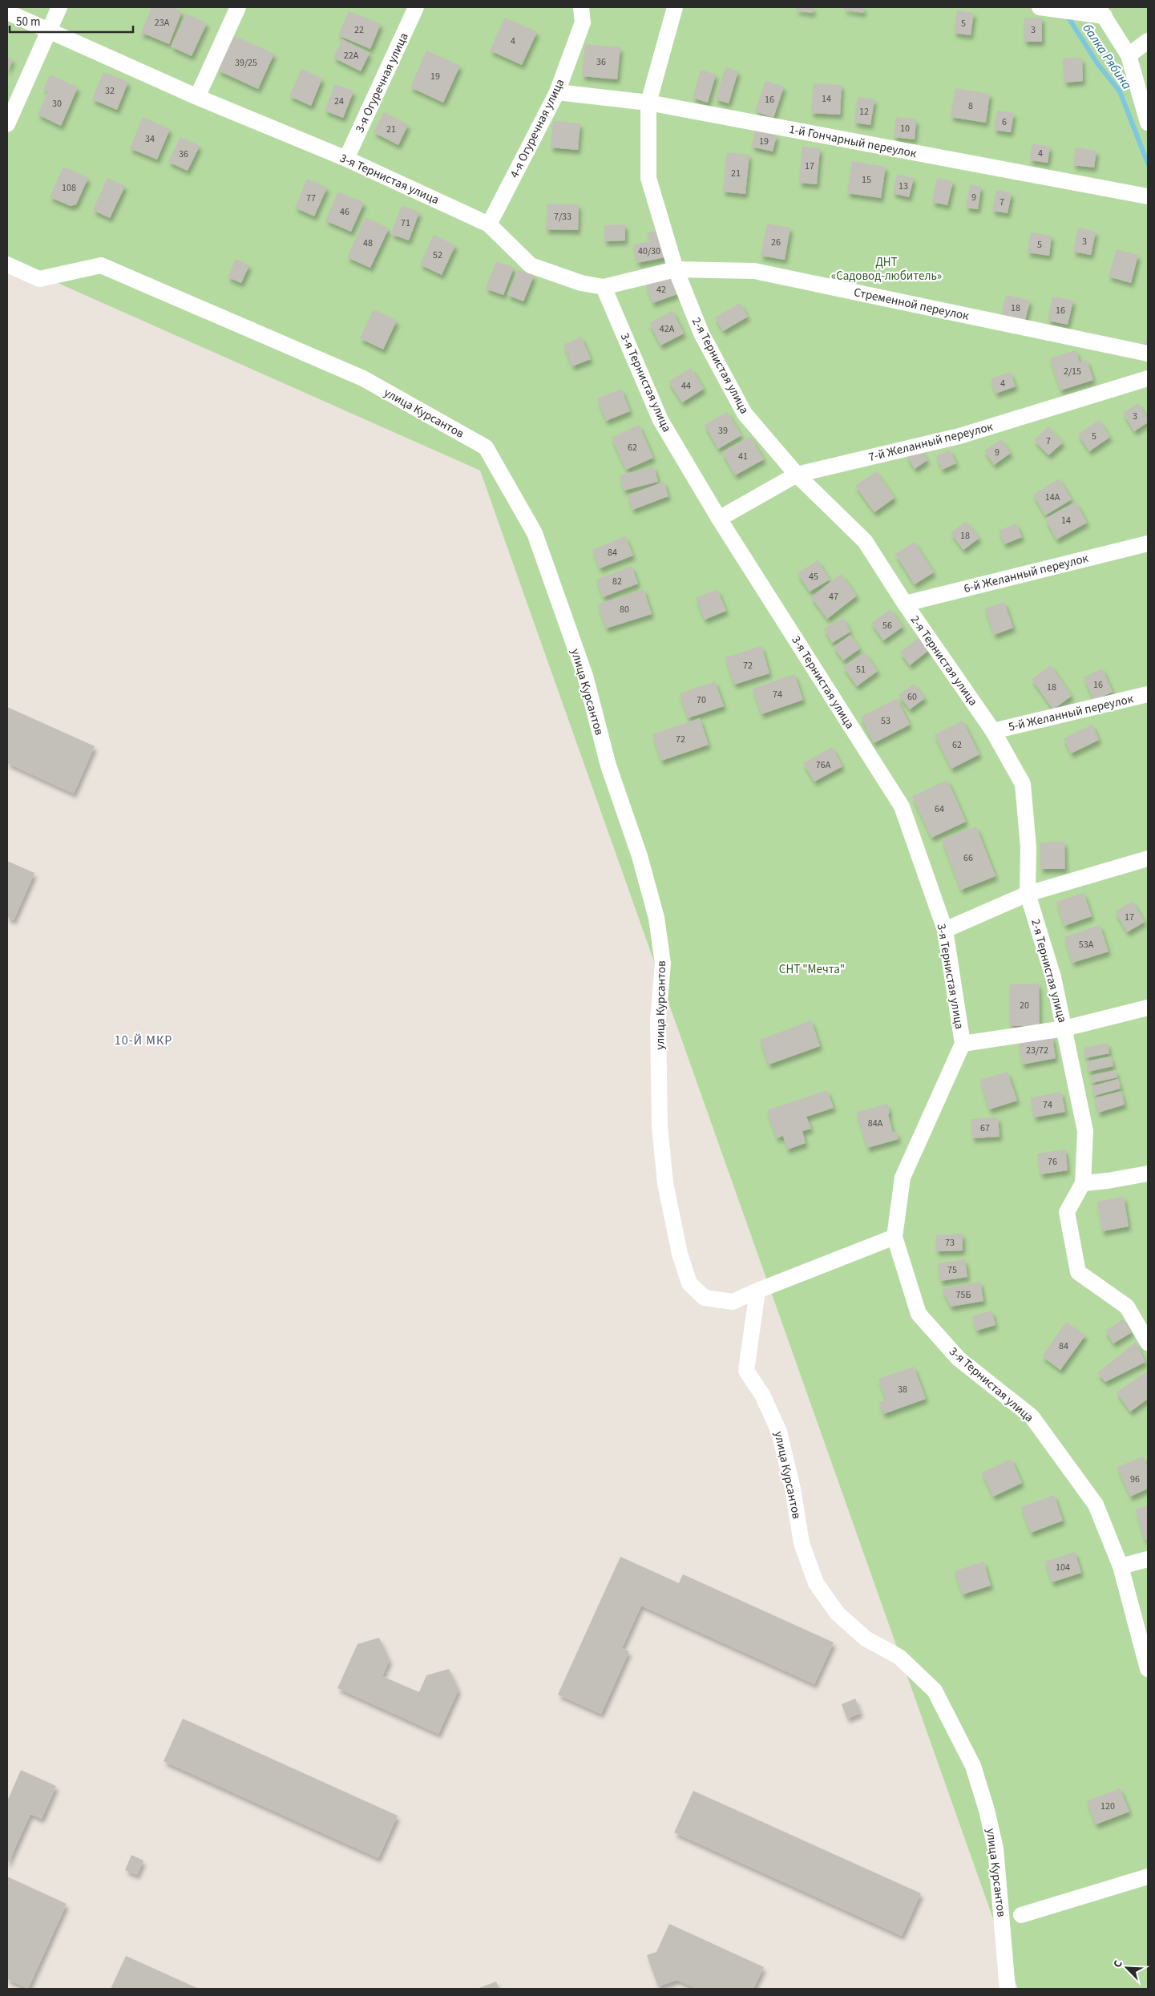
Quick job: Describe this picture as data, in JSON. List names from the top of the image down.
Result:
{
  "streets": {
    "street": [
      "3-я Огуречная улица",
      "4-я Огуречная улица",
      "1-й Гончарный переулок",
      "3-я Тернистая улица",
      "Стременной переулок",
      "2-я Тернистая улица",
      "улица Курсантов",
      "7-й Желанный переулок",
      "6-й Желанный переулок",
      "5-й Желанный переулок"
    ]
  },
  "crossings": [
    ["3-я Огуречная улица", "3-я Тернистая улица"],
    ["4-я Огуречная улица", "1-й Гончарный переулок"],
    ["4-я Огуречная улица", "3-я Тернистая улица"],
    ["1-й Гончарный переулок", "2-я Тернистая улица"],
    ["3-я Тернистая улица", "Стременной переулок"],
    ["3-я Тернистая улица", "7-й Желанный переулок"],
    ["Стременной переулок", "2-я Тернистая улица"],
    ["2-я Тернистая улица", "7-й Желанный переулок"],
    ["2-я Тернистая улица", "6-й Желанный переулок"],
    ["2-я Тернистая улица", "5-й Желанный переулок"]
  ],
  "districts": ["10-Й МКР"],
  "water": ["балка Рябина"],
  "parks": ["ДНТ «Садовод-любитель»", "СНТ \"Мечта\""],
  "house_numbers": [
    "23А",
    "5",
    "22",
    "3",
    "4",
    "22А",
    "36",
    "39/25",
    "19",
    "32",
    "14",
    "16",
    "24",
    "30",
    "8",
    "12",
    "6",
    "10",
    "21",
    "34",
    "19",
    "4",
    "36",
    "17",
    "21",
    "15",
    "13",
    "108",
    "9",
    "77",
    "7",
    "46",
    "7/33",
    "71",
    "3",
    "26",
    "48",
    "5",
    "40/30",
    "52",
    "42",
    "18",
    "16",
    "42А",
    "2/15",
    "4",
    "44",
    "3",
    "39",
    "5",
    "7",
    "62",
    "9",
    "41",
    "14А",
    "14",
    "18",
    "84",
    "45",
    "82",
    "47",
    "80",
    "56",
    "72",
    "51",
    "16",
    "18",
    "74",
    "60",
    "70",
    "53",
    "72",
    "62",
    "76А",
    "64",
    "66",
    "17",
    "53А",
    "20",
    "23/72",
    "74",
    "84А",
    "67",
    "76",
    "73",
    "75",
    "75Б",
    "84",
    "38",
    "96",
    "104",
    "120"
  ],
  "scale_bar": "50 m",
  "north": "top left"
}
